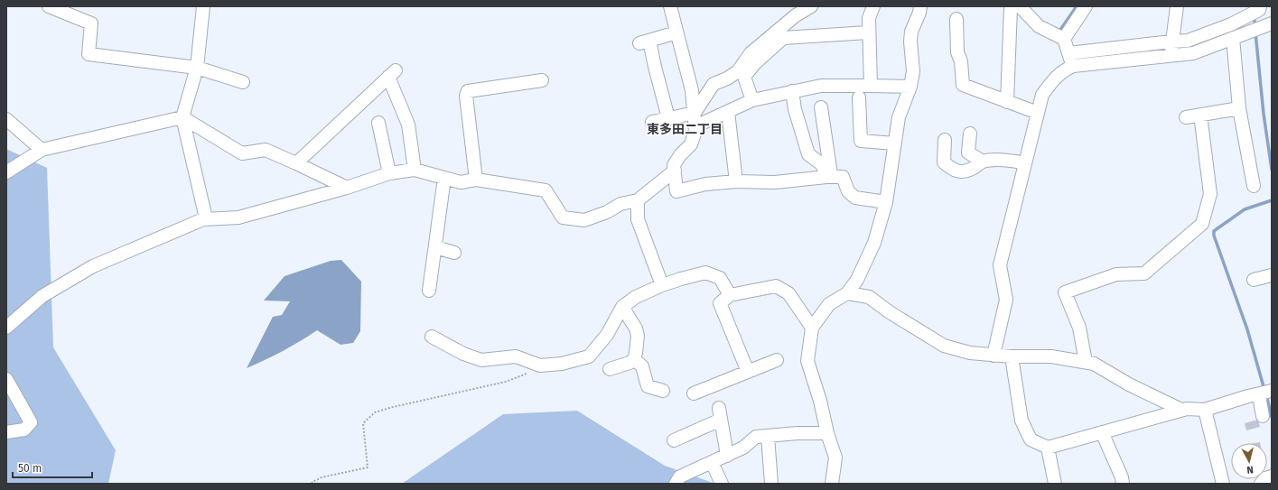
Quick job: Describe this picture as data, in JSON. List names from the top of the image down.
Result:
{
  "districts": ["東多田二丁目"],
  "scale_bar": "50 m",
  "north": "bottom"
}
